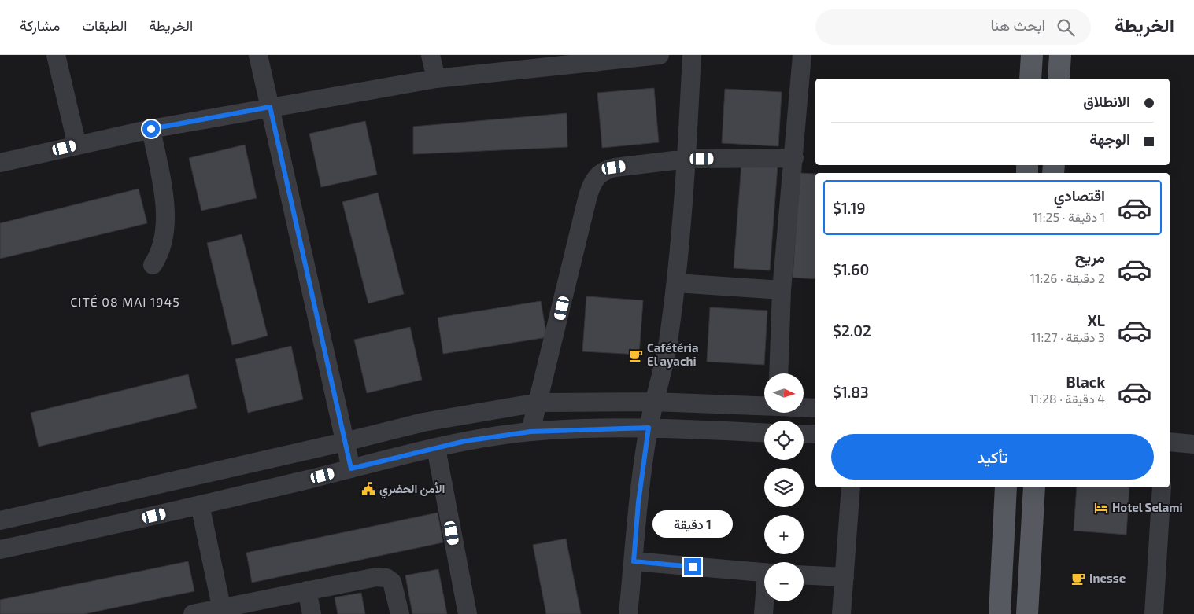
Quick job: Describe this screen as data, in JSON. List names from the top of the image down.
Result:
{
  "districts": ["CITÉ 08 MAI 1945"],
  "places": {
    "cafe": ["Cafétéria El ayachi", "Inesse"],
    "public building": ["الأمن الحضري"],
    "hotel": ["Hotel Selami"]
  },
  "north": "right",
  "page": {
    "header": "الخريطة",
    "search": "ابحث هنا",
    "nav": ["الخريطة", "الطبقات", "مشاركة"],
    "banner": ["الانطلاق", "الوجهة"],
    "list": [
      {
        "name": "اقتصادي",
        "note": "1 دقيقة · 11:25",
        "value": "$1.19"
      },
      {
        "name": "مريح",
        "note": "2 دقيقة · 11:26",
        "value": "$1.60"
      },
      {
        "name": "XL",
        "note": "3 دقيقة · 11:27",
        "value": "$2.02"
      },
      {
        "name": "Black",
        "note": "4 دقيقة · 11:28",
        "value": "$1.83"
      }
    ],
    "map_buttons": ["+", "−"],
    "buttons": "تأكيد",
    "bubble": "1 دقيقة"
  }
}
